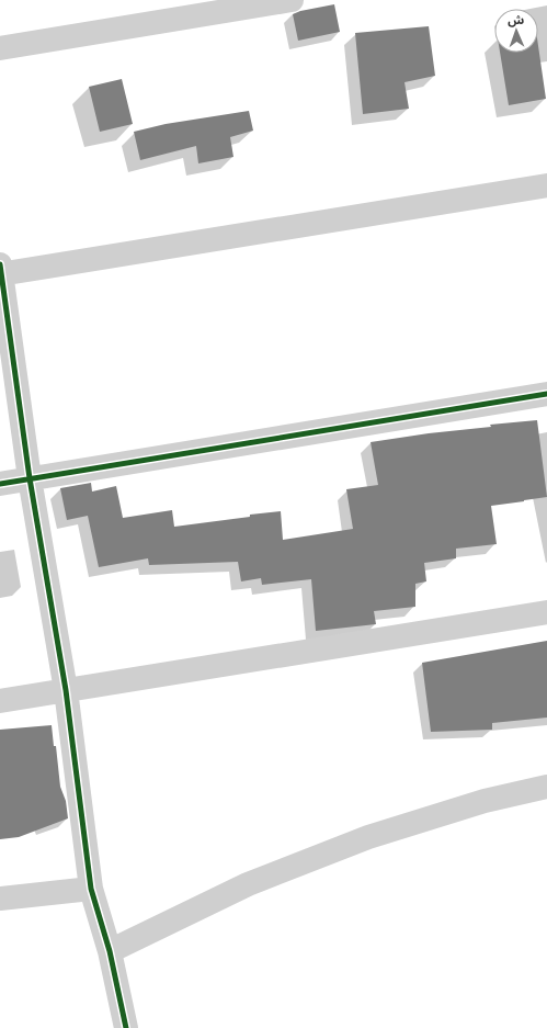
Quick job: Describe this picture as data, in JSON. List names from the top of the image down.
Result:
{
  "north": "top"
}
